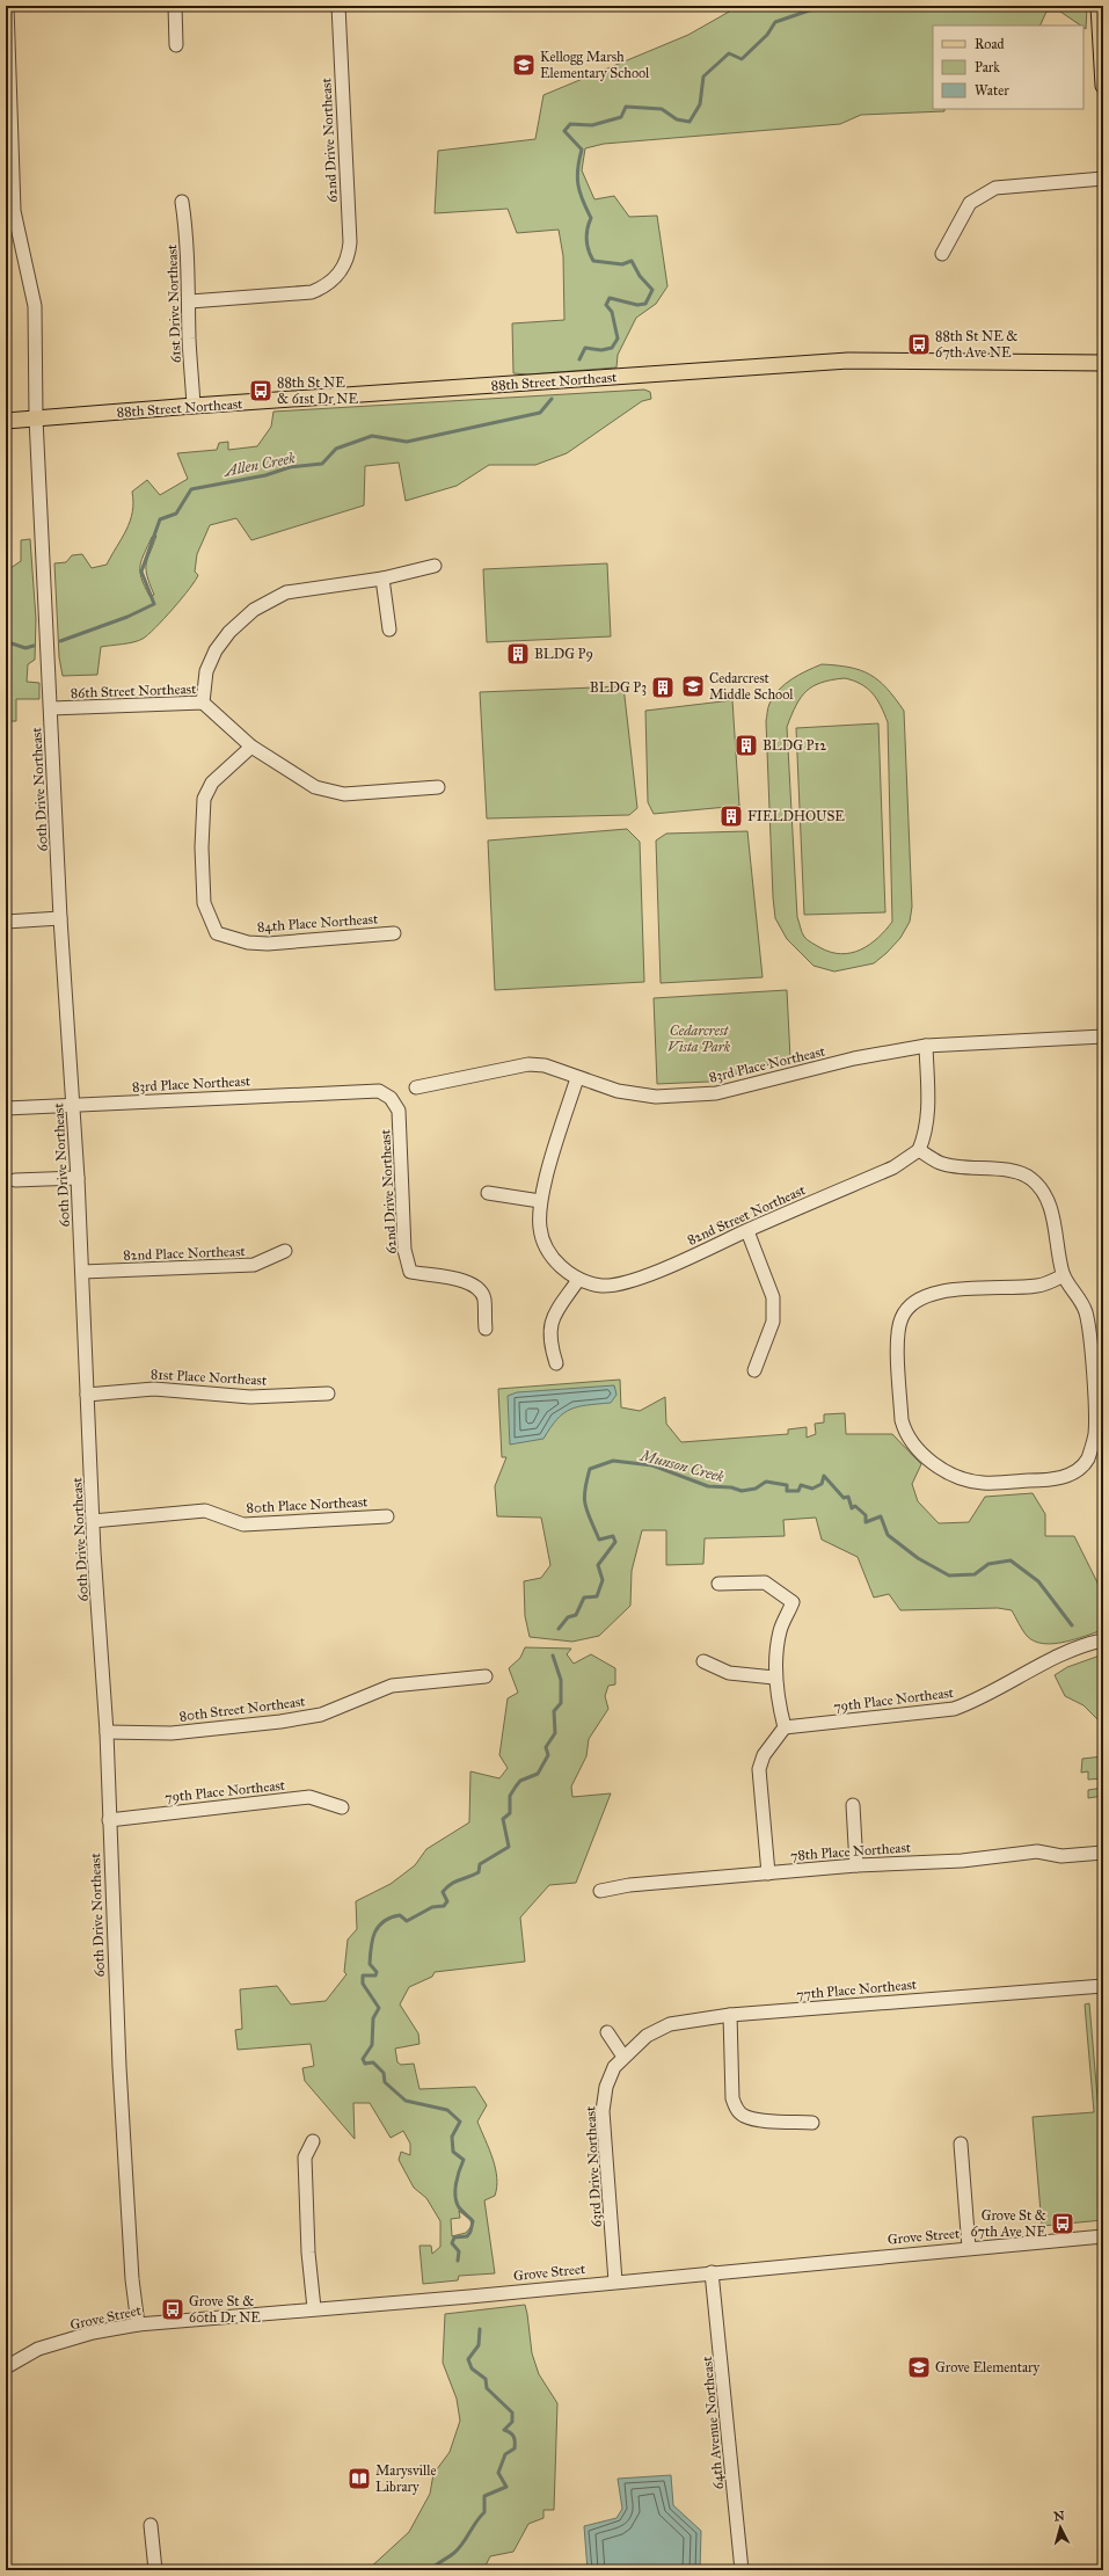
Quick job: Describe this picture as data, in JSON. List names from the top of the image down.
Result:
{
  "streets": {
    "main road": ["88th Street Northeast"],
    "street": [
      "62nd Drive Northeast",
      "61st Drive Northeast",
      "86th Street Northeast",
      "60th Drive Northeast",
      "84th Place Northeast",
      "83rd Place Northeast",
      "82nd Street Northeast",
      "82nd Place Northeast",
      "81st Place Northeast",
      "80th Place Northeast",
      "79th Place Northeast",
      "80th Street Northeast",
      "78th Place Northeast",
      "77th Place Northeast",
      "63rd Drive Northeast",
      "Grove Street",
      "64th Avenue Northeast"
    ]
  },
  "crossings": [
    ["62nd Drive Northeast", "61st Drive Northeast"],
    ["62nd Drive Northeast", "83rd Place Northeast"],
    ["61st Drive Northeast", "88th Street Northeast"],
    ["88th Street Northeast", "60th Drive Northeast"],
    ["86th Street Northeast", "60th Drive Northeast"],
    ["86th Street Northeast", "84th Place Northeast"],
    ["60th Drive Northeast", "83rd Place Northeast"],
    ["60th Drive Northeast", "82nd Place Northeast"],
    ["60th Drive Northeast", "81st Place Northeast"],
    ["60th Drive Northeast", "80th Place Northeast"],
    ["60th Drive Northeast", "79th Place Northeast"],
    ["60th Drive Northeast", "80th Street Northeast"],
    ["60th Drive Northeast", "Grove Street"],
    ["77th Place Northeast", "63rd Drive Northeast"],
    ["63rd Drive Northeast", "Grove Street"],
    ["Grove Street", "64th Avenue Northeast"]
  ],
  "water": ["Allen Creek", "Munson Creek"],
  "parks": ["Cedarcrest Vista Park"],
  "places": {
    "school or university": ["Kellogg Marsh Elementary School", "Cedarcrest Middle School", "Grove Elementary"],
    "bus stop": [
      "88th St NE & 67th Ave NE",
      "88th St NE & 61st Dr NE",
      "Grove St & 67th Ave NE",
      "Grove St & 60th Dr NE"
    ],
    "building": [
      "BLDG P9",
      "BLDG P3",
      "BLDG P12",
      "FIELDHOUSE"
    ],
    "library": ["Marysville Library"]
  },
  "legend": ["Road", "Park", "Water"],
  "north": "top"
}
